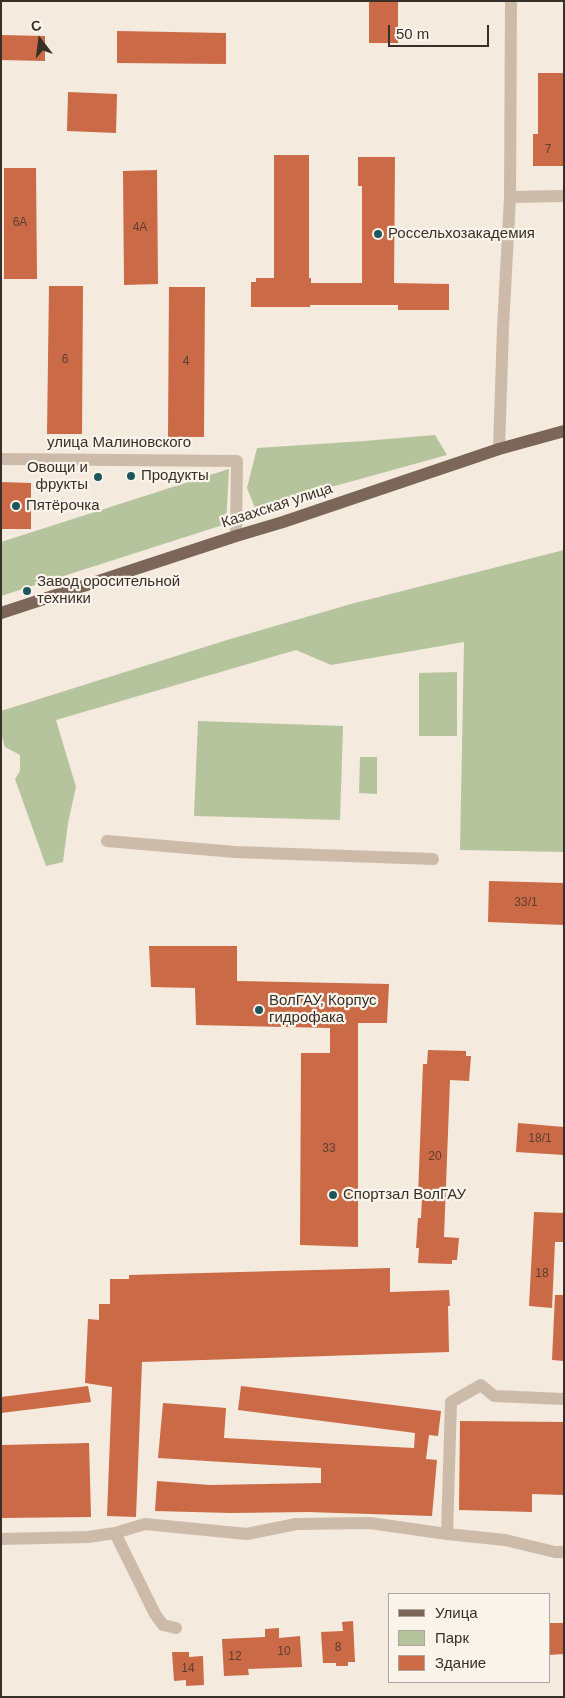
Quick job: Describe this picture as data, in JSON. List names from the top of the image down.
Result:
{
  "streets": {
    "main road": ["Казахская улица"],
    "street": ["улица Малиновского"]
  },
  "crossings": [
    ["улица Малиновского", "Казахская улица"]
  ],
  "places": [
    "Россельхозакадемия",
    "Продукты",
    "Овощи и фрукты",
    "Пятёрочка",
    "Завод оросительной техники",
    "ВолГАУ, Корпус гидрофака",
    "Спортзал ВолГАУ"
  ],
  "house_numbers": [
    "7",
    "6А",
    "4А",
    "6",
    "4",
    "33/1",
    "18/1",
    "33",
    "20",
    "18",
    "8",
    "10",
    "12",
    "14"
  ],
  "legend": ["Улица", "Парк", "Здание"],
  "scale_bar": "50 m",
  "north": "top"
}
